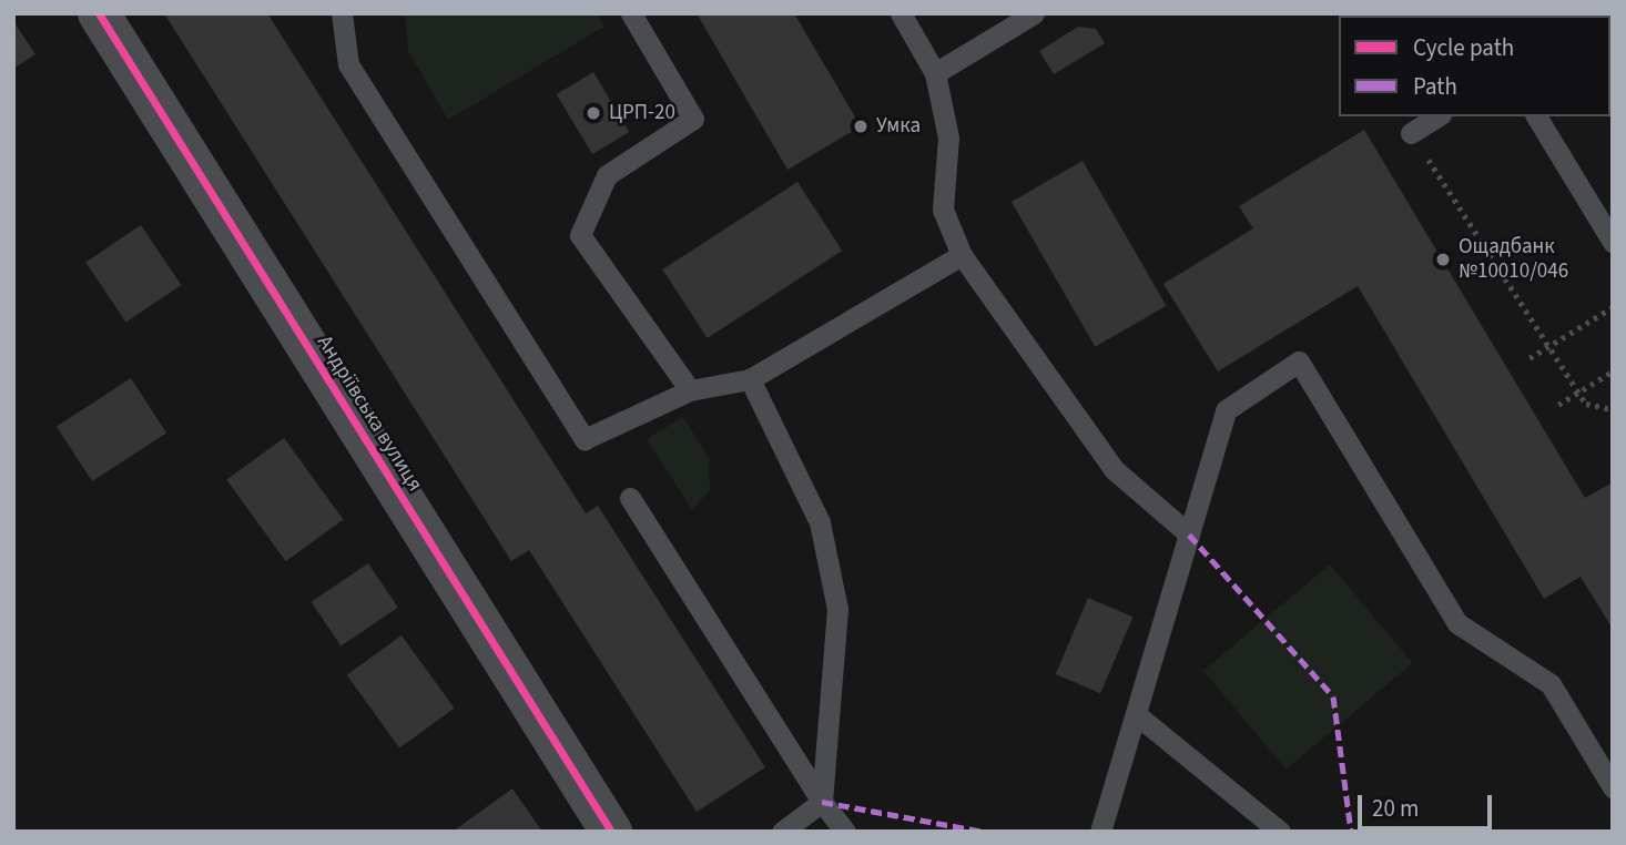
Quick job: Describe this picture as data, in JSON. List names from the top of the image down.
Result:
{
  "streets": {
    "street": ["Андріївська вулиця"]
  },
  "places": ["ЦРП-20", "Умка", "Ощадбанк №10010/046"],
  "legend": ["Cycle path", "Path"],
  "scale_bar": "20 m"
}
